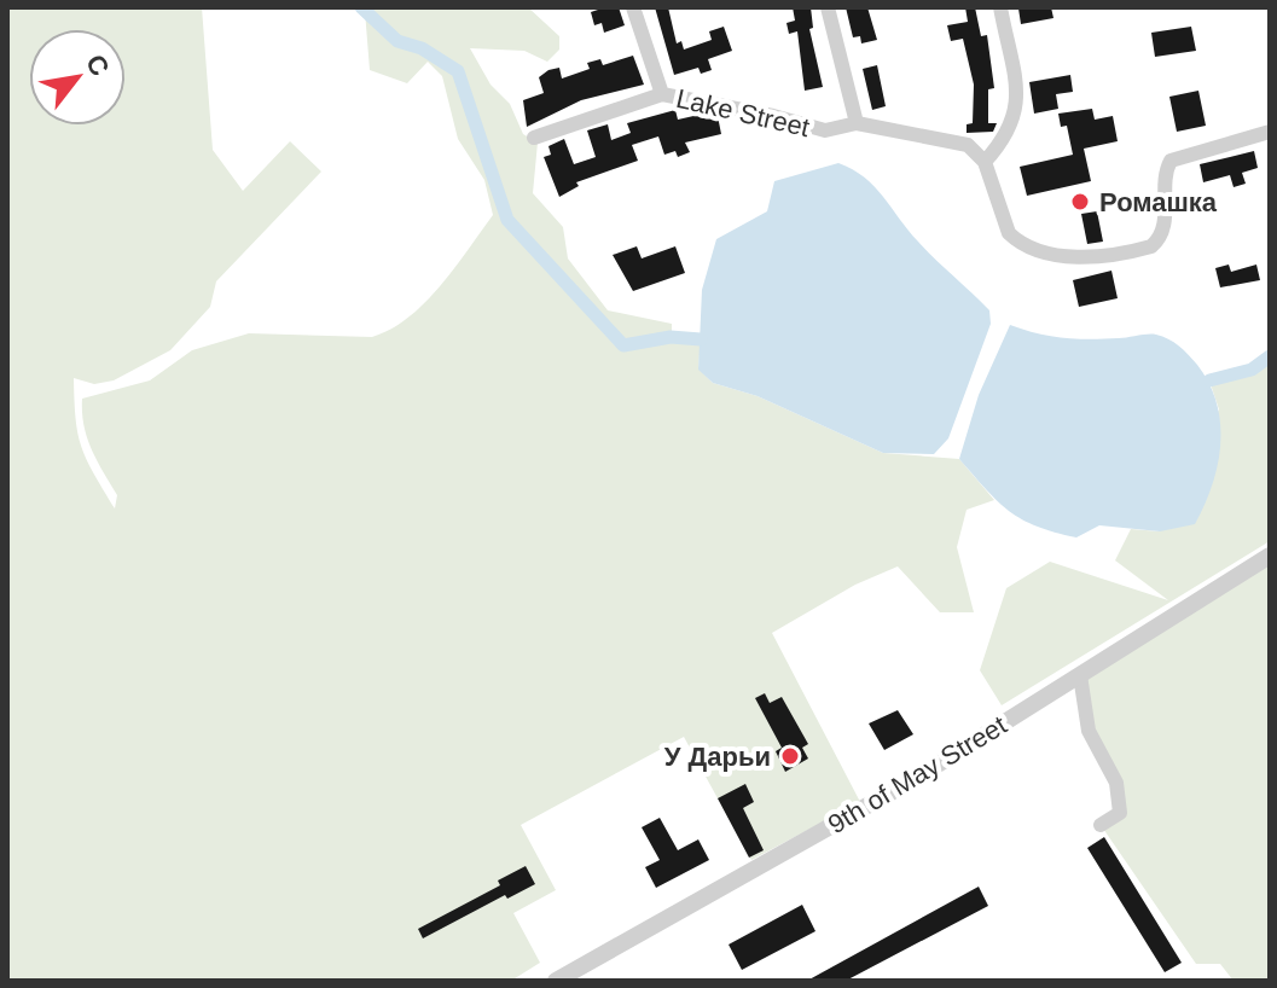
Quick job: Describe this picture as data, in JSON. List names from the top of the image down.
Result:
{
  "streets": {
    "street": ["Lake Street", "9th of May Street"]
  },
  "places": ["Ромашка", "У Дарьи"],
  "north": "top right"
}
